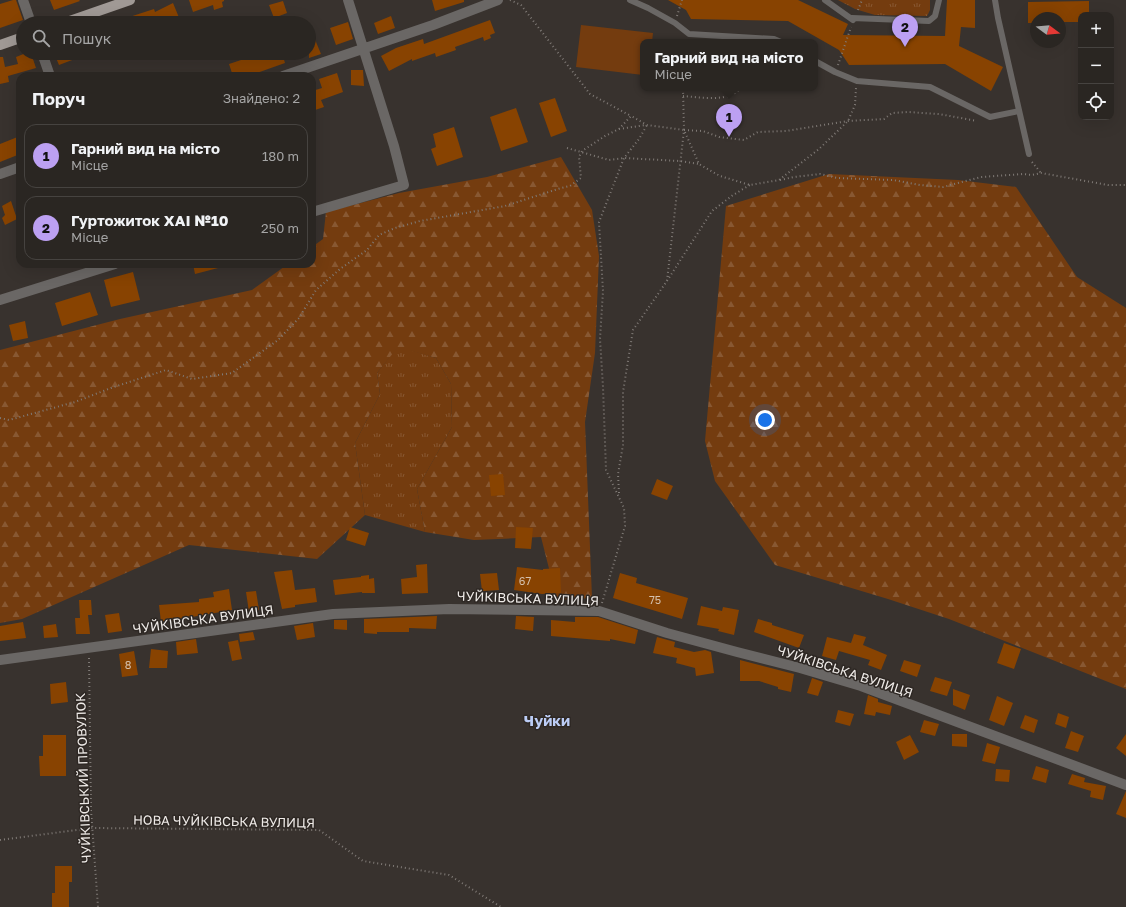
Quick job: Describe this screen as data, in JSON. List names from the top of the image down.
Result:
{
  "streets": {
    "street": ["ЧУЙКІВСЬКА ВУЛИЦЯ"],
    "path": ["ЧУЙКІВСЬКИЙ ПРОВУЛОК", "НОВА ЧУЙКІВСЬКА ВУЛИЦЯ"]
  },
  "crossings": [
    ["ЧУЙКІВСЬКА ВУЛИЦЯ", "ЧУЙКІВСЬКИЙ ПРОВУЛОК"],
    ["ЧУЙКІВСЬКИЙ ПРОВУЛОК", "НОВА ЧУЙКІВСЬКА ВУЛИЦЯ"]
  ],
  "districts": ["Чуйки"],
  "house_numbers": ["67", "75", "8"],
  "north": "right",
  "page": {
    "map_buttons": ["+", "−"],
    "pins": ["2", "1"],
    "search": "Пошук",
    "popup": ["Гарний вид на місто", "Місце"],
    "heading": ["Поруч", "Знайдено: 2"],
    "list": [
      {
        "mark": "1",
        "name": "Гарний вид на місто",
        "note": "Місце",
        "value": "180 m"
      },
      {
        "mark": "2",
        "name": "Гуртожиток ХАІ №10",
        "note": "Місце",
        "value": "250 m"
      }
    ]
  }
}
